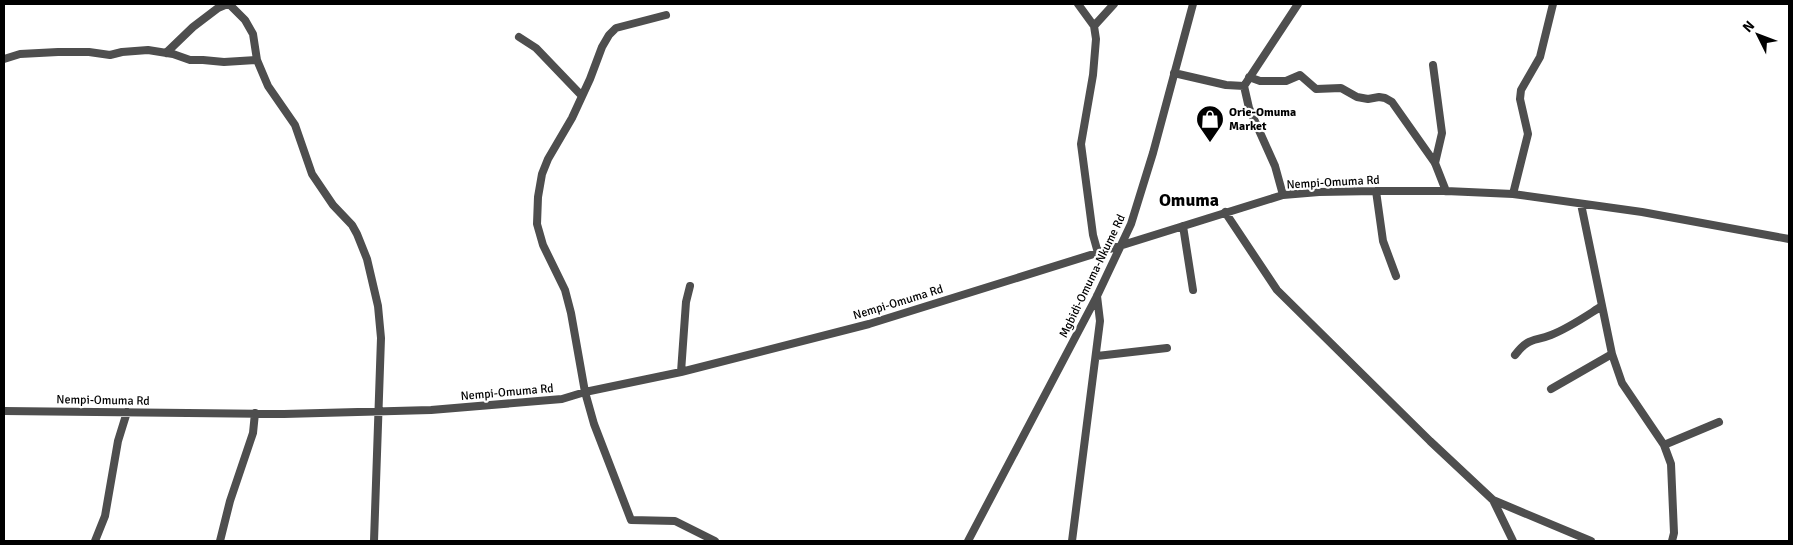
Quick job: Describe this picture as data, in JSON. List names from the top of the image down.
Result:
{
  "streets": {
    "street": ["Nempi-Omuma Rd", "Mgbidi-Omuma-Nkume Rd"]
  },
  "crossings": [
    ["Nempi-Omuma Rd", "Mgbidi-Omuma-Nkume Rd"]
  ],
  "districts": ["Omuma"],
  "places": {
    "shop": ["Orie-Omuma Market"]
  },
  "north": "top left"
}
